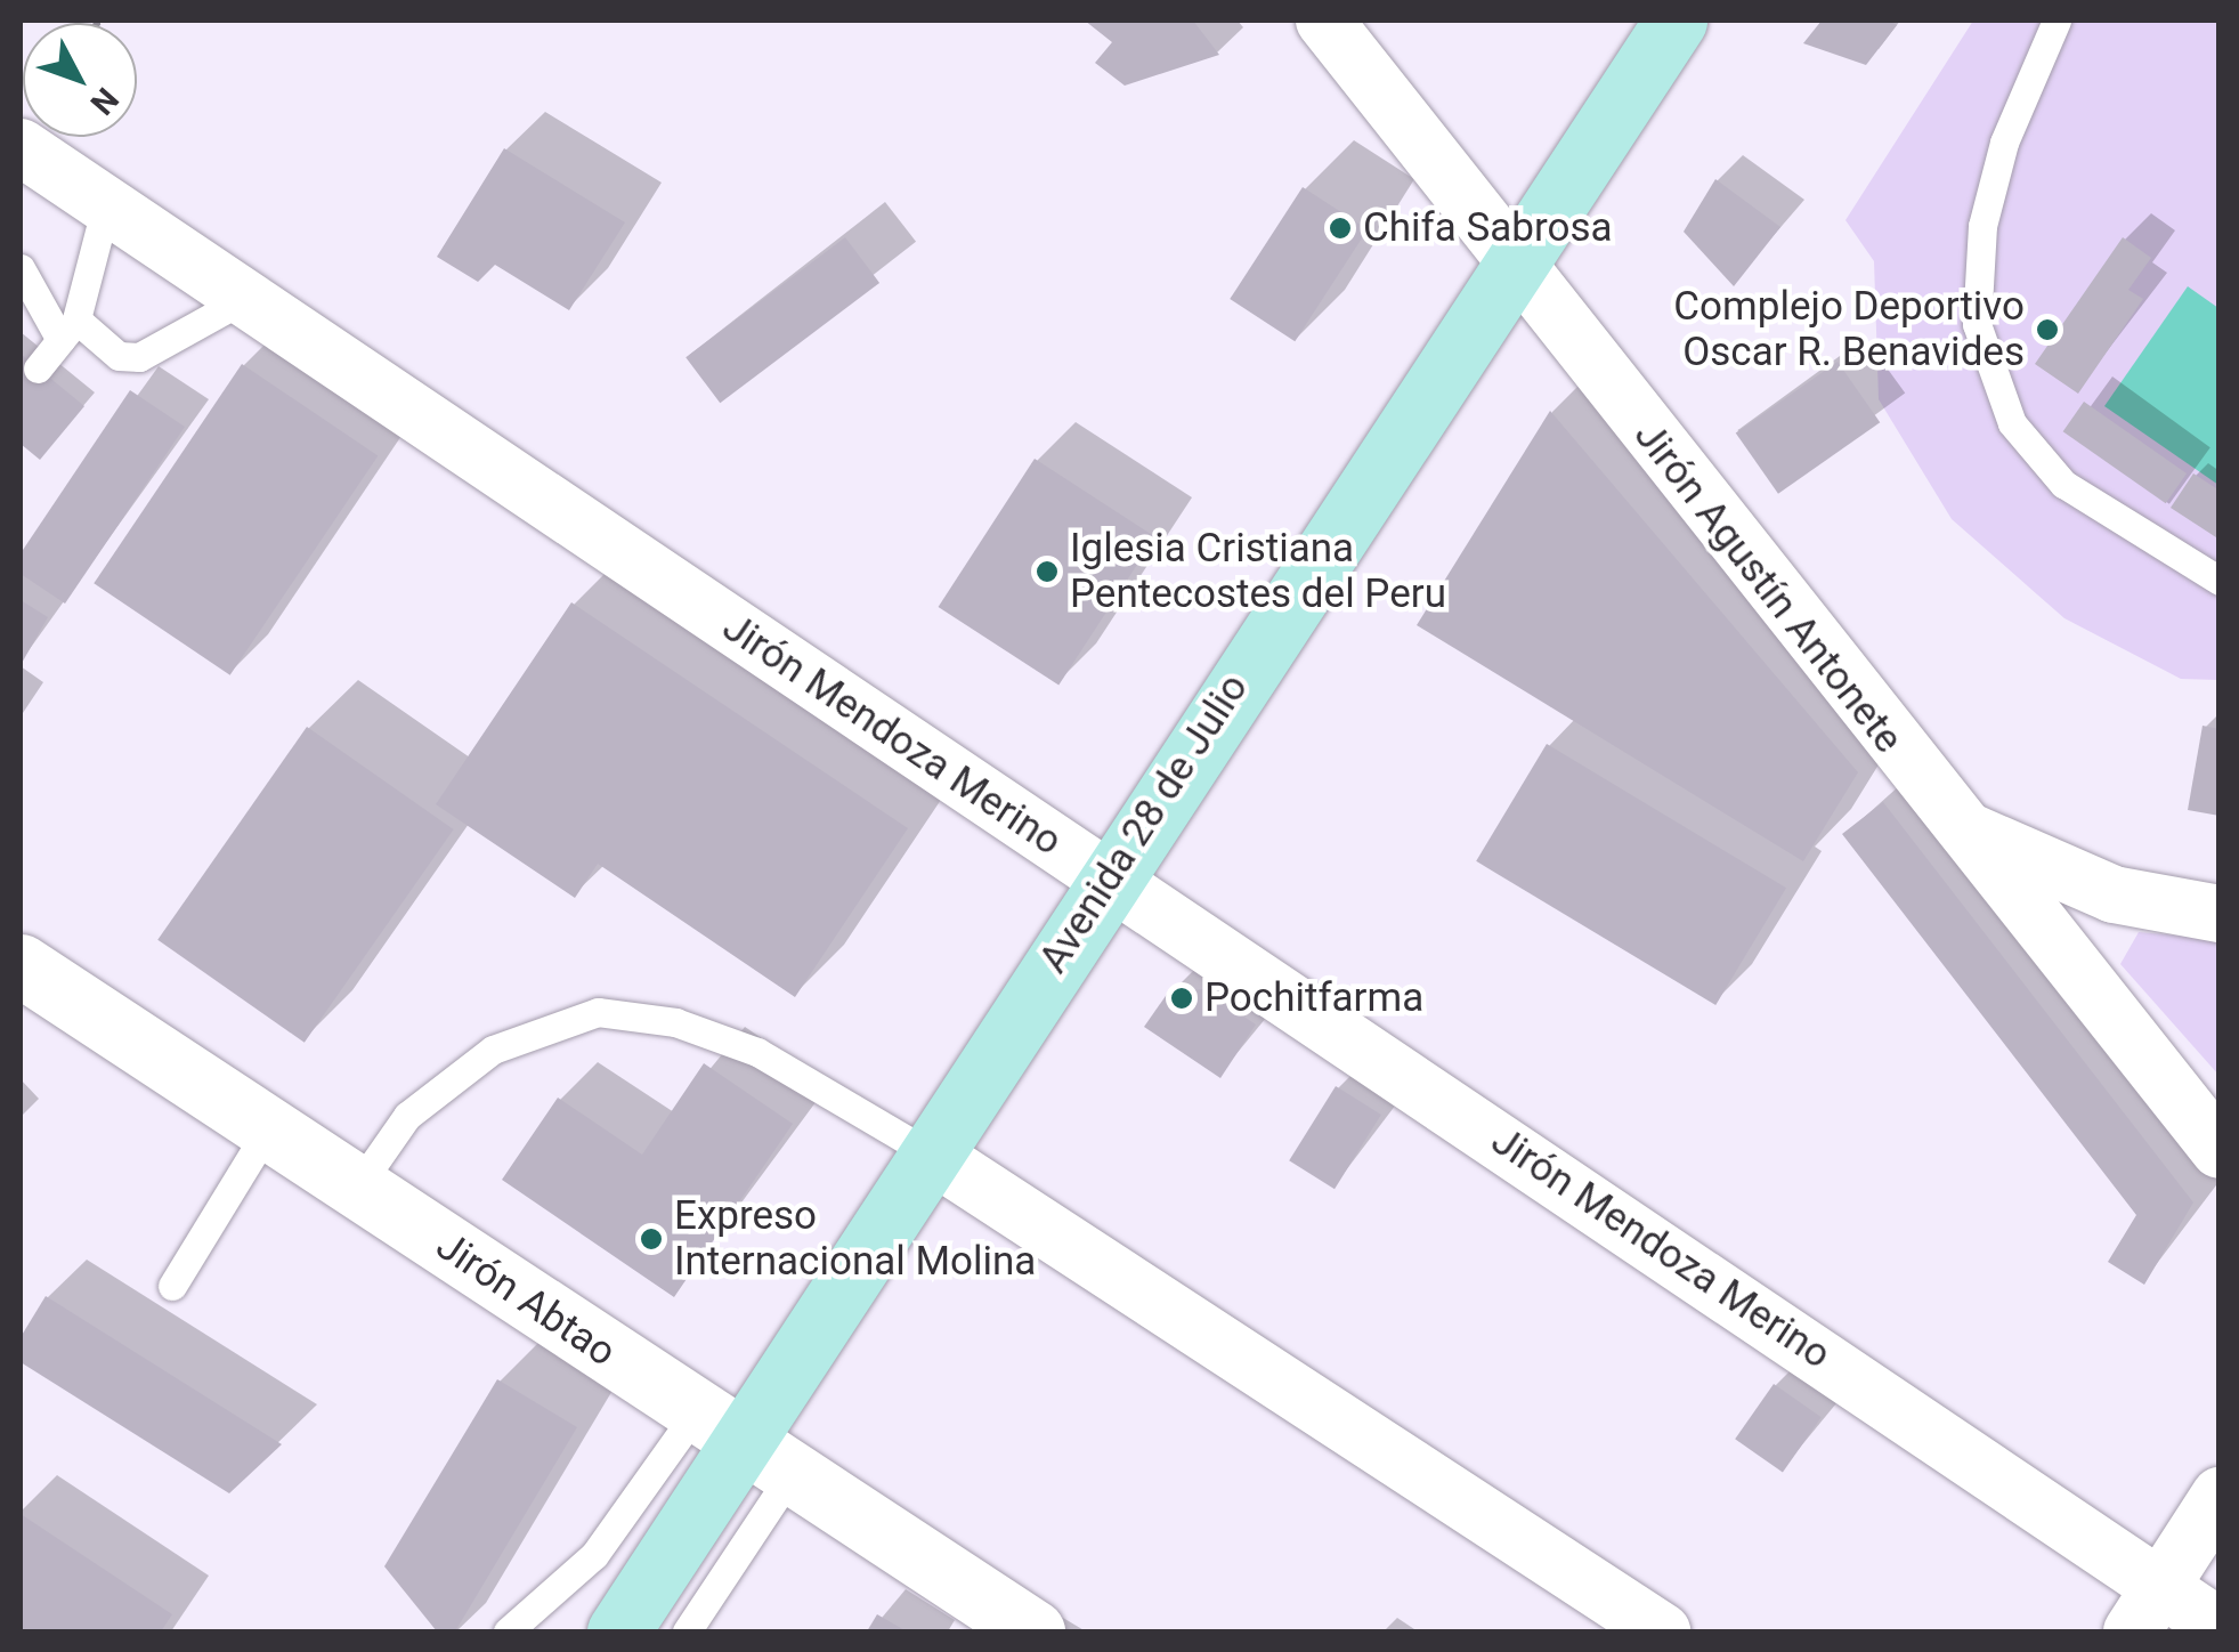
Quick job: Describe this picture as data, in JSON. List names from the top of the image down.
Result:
{
  "streets": {
    "main road": ["Avenida 28 de Julio"],
    "street": ["Jirón Agustín Antonete", "Jirón Mendoza Merino", "Jirón Abtao"]
  },
  "crossings": [
    ["Jirón Agustín Antonete", "Avenida 28 de Julio"],
    ["Jirón Mendoza Merino", "Avenida 28 de Julio"],
    ["Avenida 28 de Julio", "Jirón Abtao"]
  ],
  "places": [
    "Chifa Sabrosa",
    "Complejo Deportivo Oscar R. Benavides",
    "Iglesia Cristiana Pentecostes del Peru",
    "Pochitfarma",
    "Expreso Internacional Molina"
  ],
  "north": "bottom right"
}
